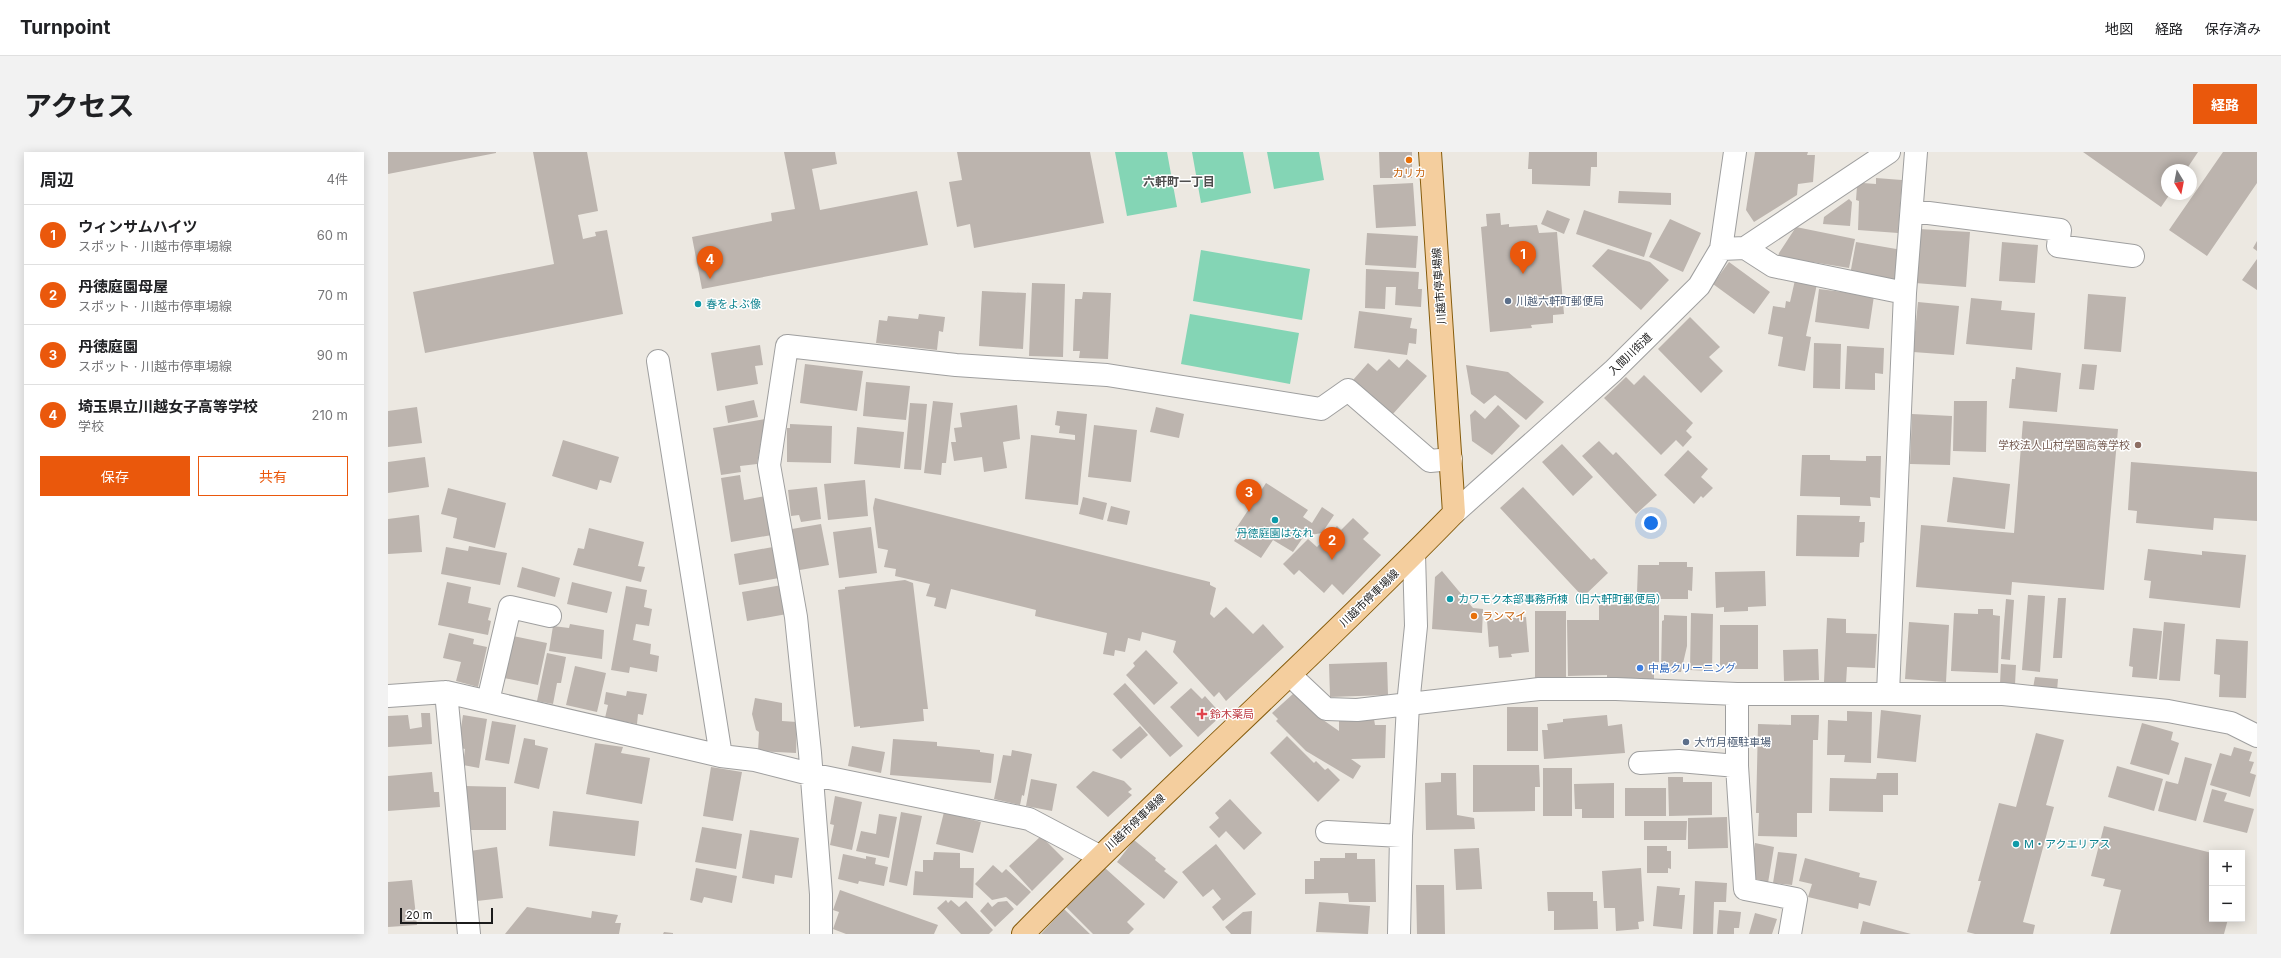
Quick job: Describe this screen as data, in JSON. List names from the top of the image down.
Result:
{
  "streets": {
    "main road": ["川越市停車場線"],
    "street": ["入間川街道"]
  },
  "crossings": [
    ["川越市停車場線", "入間川街道"]
  ],
  "districts": ["六軒町一丁目"],
  "places": {
    "other": [
      "カリカ",
      "川越六軒町郵便局",
      "春をよぶ像",
      "学校法人山村学園高等学校",
      "丹徳庭園はなれ",
      "カワモク本部事務所棟（旧六軒町郵便局）",
      "ランマイ",
      "中島クリーニング",
      "大竹月極駐車場",
      "M・アクエリアス"
    ],
    "health": ["鈴木薬局"]
  },
  "scale_bar": "20 m",
  "north": "bottom",
  "page": {
    "header": "Turnpoint",
    "nav": ["地図", "経路", "保存済み"],
    "title": "アクセス",
    "buttons": [
      "経路",
      ["保存", "共有"]
    ],
    "heading": ["周辺", "4件"],
    "list": [
      {
        "mark": "1",
        "name": "ウィンサムハイツ",
        "note": "スポット · 川越市停車場線",
        "value": "60 m"
      },
      {
        "mark": "2",
        "name": "丹徳庭園母屋",
        "note": "スポット · 川越市停車場線",
        "value": "70 m"
      },
      {
        "mark": "3",
        "name": "丹徳庭園",
        "note": "スポット · 川越市停車場線",
        "value": "90 m"
      },
      {
        "mark": "4",
        "name": "埼玉県立川越女子高等学校",
        "note": "学校",
        "value": "210 m"
      }
    ],
    "pins": [
      "1",
      "4",
      "3",
      "2"
    ],
    "map_buttons": ["+", "−"],
    "scale": "20 m"
  }
}
